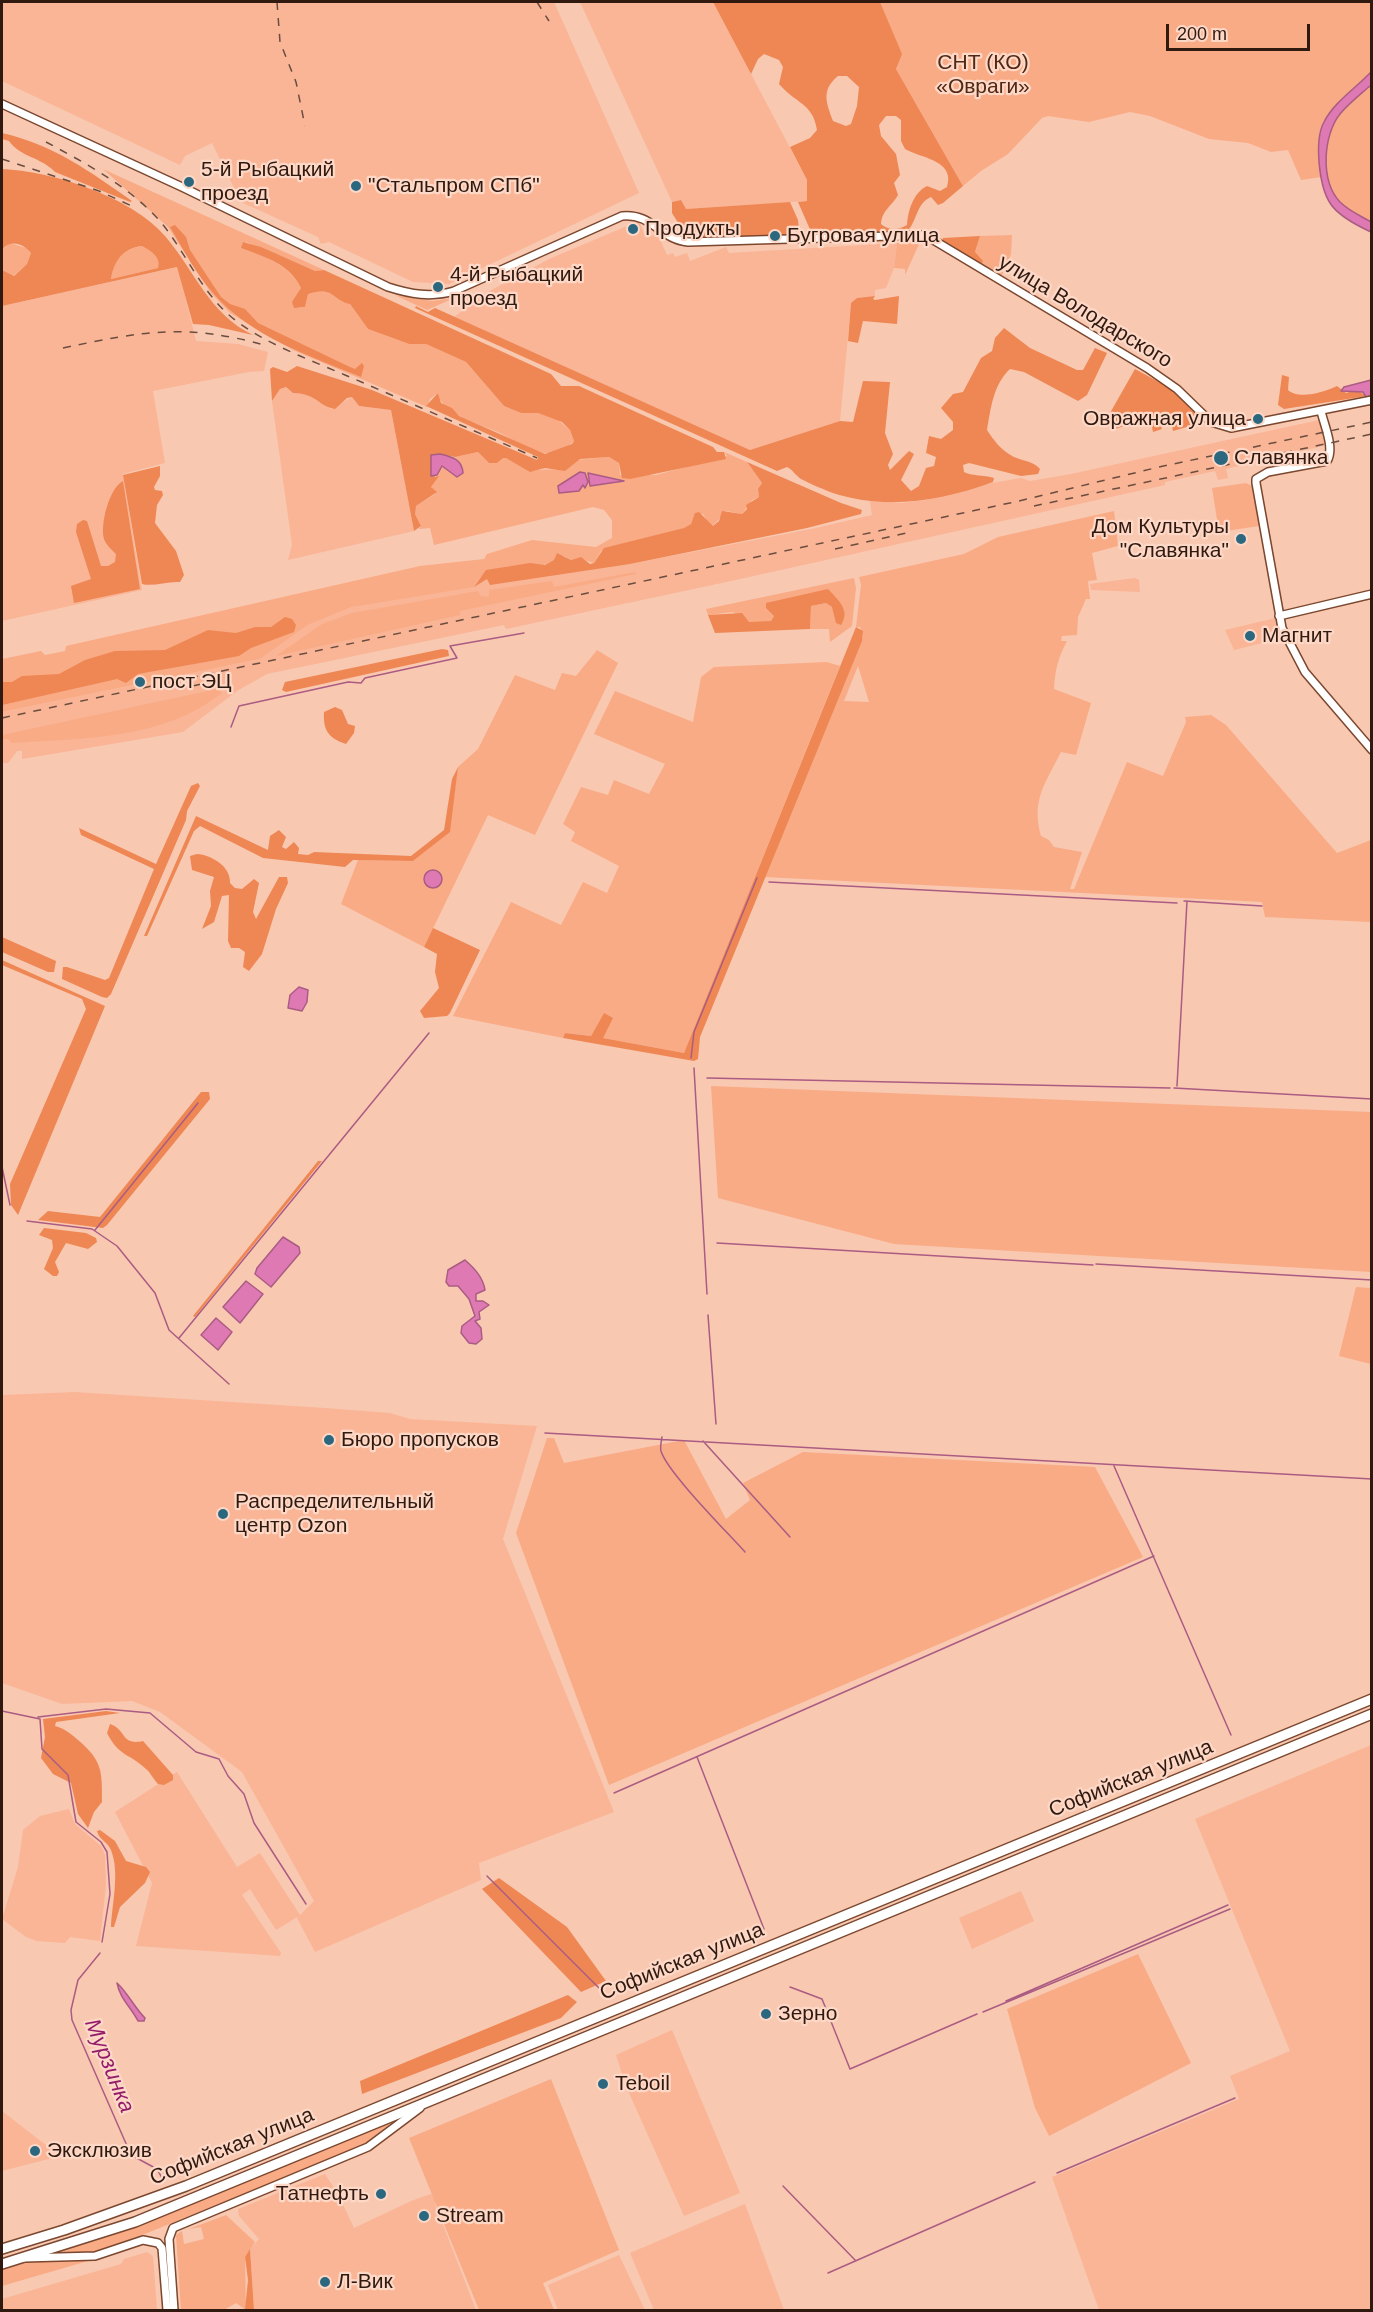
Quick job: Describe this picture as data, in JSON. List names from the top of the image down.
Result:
{
  "streets": {
    "main road": ["Софийская улица"],
    "street": ["улица Володарского"]
  },
  "water": ["Мурзинка"],
  "parks": ["СНТ (КО) «Овраги»"],
  "places": [
    "5-й Рыбацкий проезд",
    "\"Стальпром СПб\"",
    "Продукты",
    "Бугровая улица",
    "4-й Рыбацкий проезд",
    "Овражная улица",
    "Славянка",
    "Дом Культуры \"Славянка\"",
    "Магнит",
    "пост ЭЦ",
    "Бюро пропусков",
    "Распределительный центр Ozon",
    "Зерно",
    "Teboil",
    "Эксклюзив",
    "Татнефть",
    "Stream",
    "Л-Вик"
  ],
  "scale_bar": "200 m"
}
